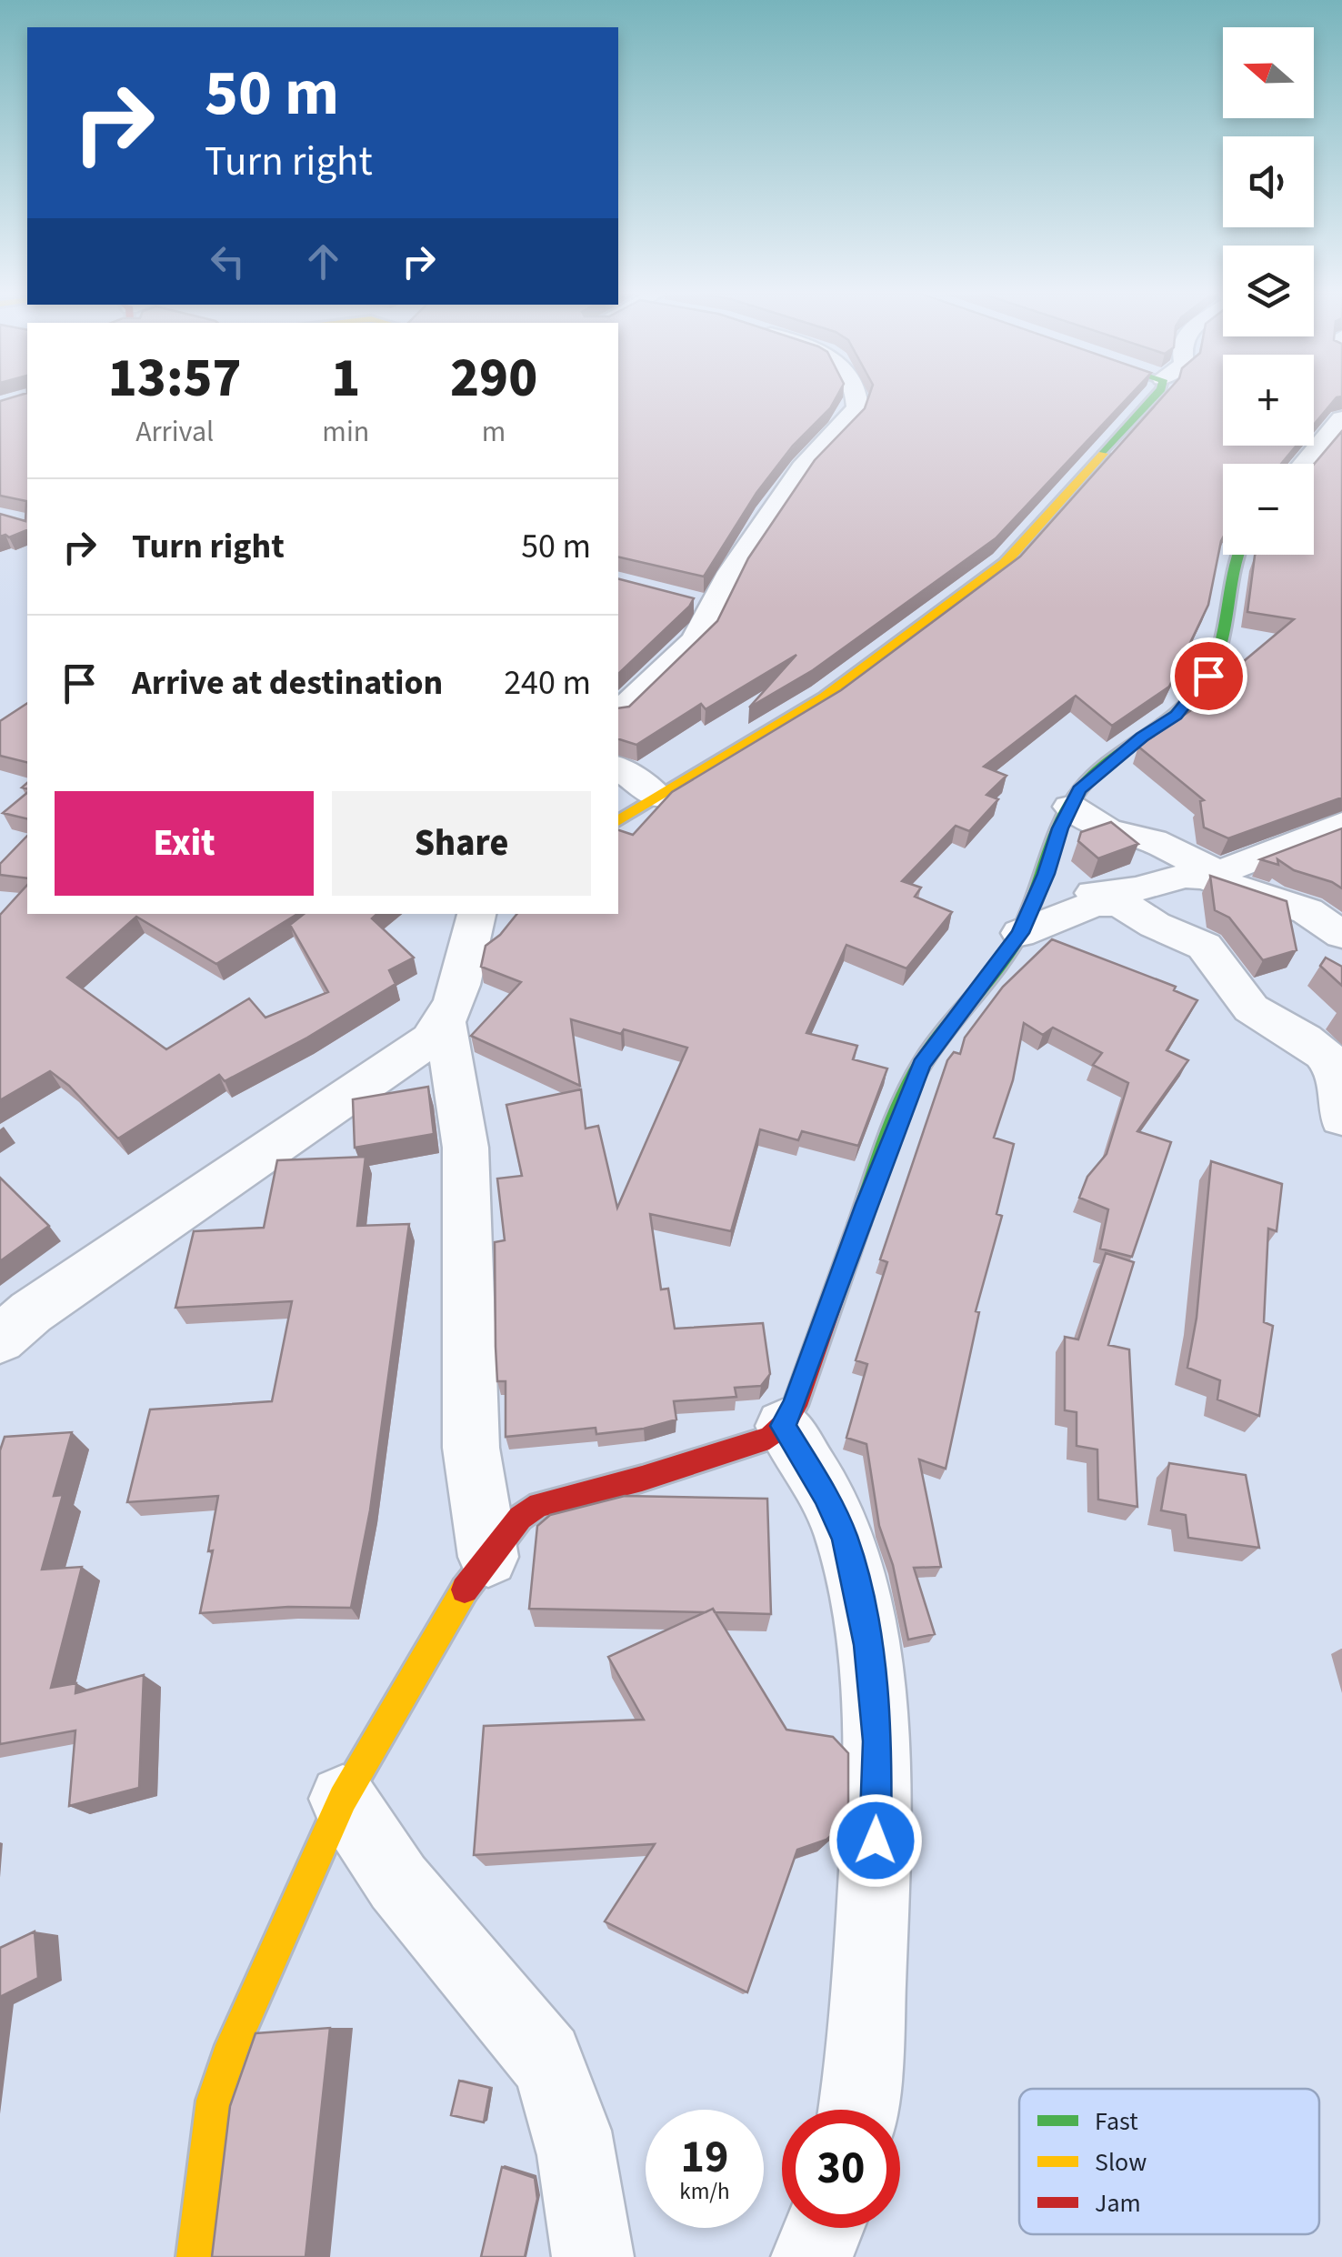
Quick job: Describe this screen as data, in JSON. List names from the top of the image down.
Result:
{
  "legend": ["Fast", "Slow", "Jam"],
  "north": "left",
  "page": {
    "map_buttons": ["+", "−"],
    "turn": ["50 m", "Turn right"],
    "eta": [
      "13:57",
      "Arrival",
      "1",
      "min",
      "290",
      "m"
    ],
    "list": [
      {
        "name": "Turn right",
        "value": "50 m"
      },
      {
        "name": "Arrive at destination",
        "value": "240 m"
      }
    ],
    "buttons": ["Exit", "Share"],
    "speed": "19 km/h",
    "limit": "30"
  }
}
